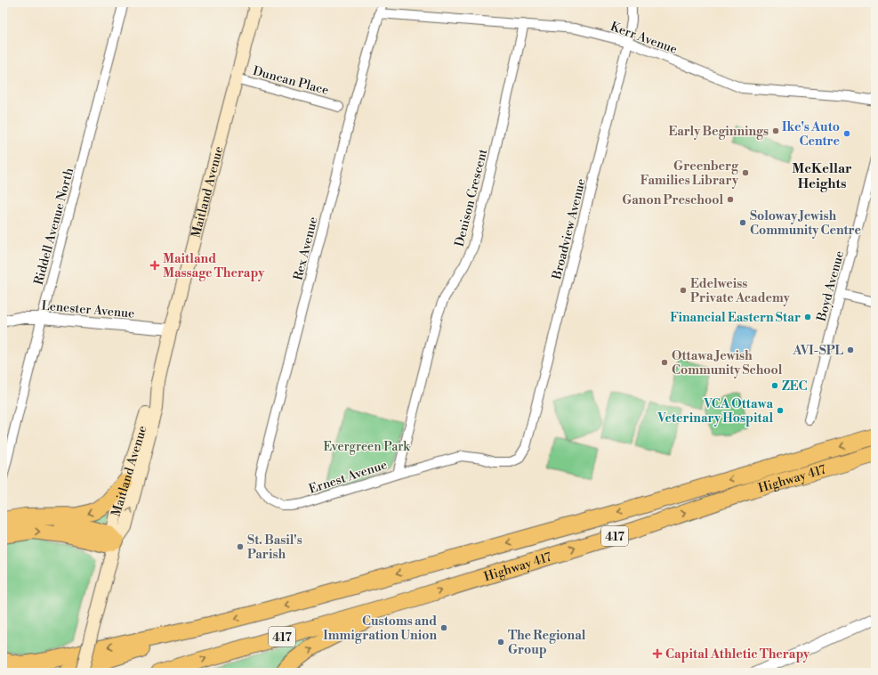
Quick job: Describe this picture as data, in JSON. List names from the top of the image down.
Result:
{
  "streets": {
    "highway": ["Highway 417", "417"],
    "main road": ["Maitland Avenue"],
    "street": [
      "Kerr Avenue",
      "Duncan Place",
      "Denison Crescent",
      "Riddell Avenue North",
      "Broadview Avenue",
      "Rex Avenue",
      "Boyd Avenue",
      "Lenester Avenue",
      "Ernest Avenue"
    ]
  },
  "crossings": [
    ["Kerr Avenue", "Denison Crescent"],
    ["Kerr Avenue", "Broadview Avenue"],
    ["Kerr Avenue", "Rex Avenue"],
    ["Duncan Place", "Maitland Avenue"],
    ["Maitland Avenue", "Lenester Avenue"],
    ["Denison Crescent", "Ernest Avenue"],
    ["Riddell Avenue North", "Lenester Avenue"],
    ["Broadview Avenue", "Ernest Avenue"],
    ["Rex Avenue", "Ernest Avenue"]
  ],
  "districts": ["McKellar Heights"],
  "parks": ["Evergreen Park"],
  "places": {
    "other": [
      "Early Beginnings",
      "Ike's Auto Centre",
      "Greenberg Families Library",
      "Ganon Preschool",
      "Soloway Jewish Community Centre",
      "Edelweiss Private Academy",
      "Financial Eastern Star",
      "AVI-SPL",
      "Ottawa Jewish Community School",
      "ZEC",
      "VCA Ottawa Veterinary Hospital",
      "St. Basil's Parish",
      "Customs and Immigration Union",
      "The Regional Group"
    ],
    "health": ["Maitland Massage Therapy", "Capital Athletic Therapy"]
  }
}
